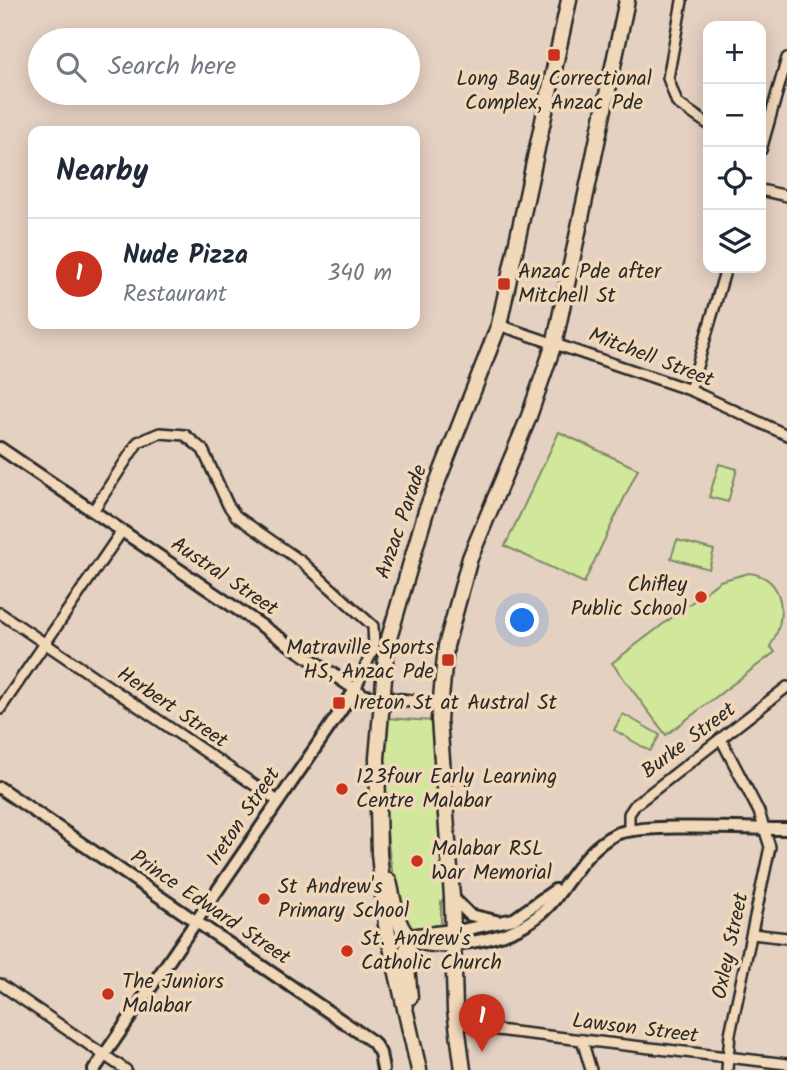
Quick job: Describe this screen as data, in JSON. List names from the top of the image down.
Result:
{
  "streets": {
    "main road": ["Anzac Parade"],
    "street": [
      "Mitchell Street",
      "Austral Street",
      "Herbert Street",
      "Burke Street",
      "Ireton Street",
      "Prince Edward Street",
      "Oxley Street",
      "Lawson Street"
    ]
  },
  "crossings": [
    ["Mitchell Street", "Anzac Parade"],
    ["Anzac Parade", "Austral Street"],
    ["Austral Street", "Ireton Street"],
    ["Herbert Street", "Ireton Street"],
    ["Ireton Street", "Prince Edward Street"],
    ["Oxley Street", "Lawson Street"]
  ],
  "places": {
    "transit": [
      "Long Bay Correctional Complex, Anzac Pde",
      "Anzac Pde after Mitchell St",
      "Matraville Sports HS, Anzac Pde",
      "Ireton St at Austral St"
    ],
    "other": [
      "Chifley Public School",
      "123four Early Learning Centre Malabar",
      "Malabar RSL War Memorial",
      "St Andrew's Primary School",
      "St. Andrew's Catholic Church",
      "The Juniors Malabar"
    ]
  },
  "page": {
    "map_buttons": ["+", "−"],
    "search": "Search here",
    "heading": "Nearby",
    "list": [
      {
        "mark": "1",
        "name": "Nude Pizza",
        "note": "Restaurant",
        "value": "340 m"
      }
    ],
    "pins": "1"
  }
}
